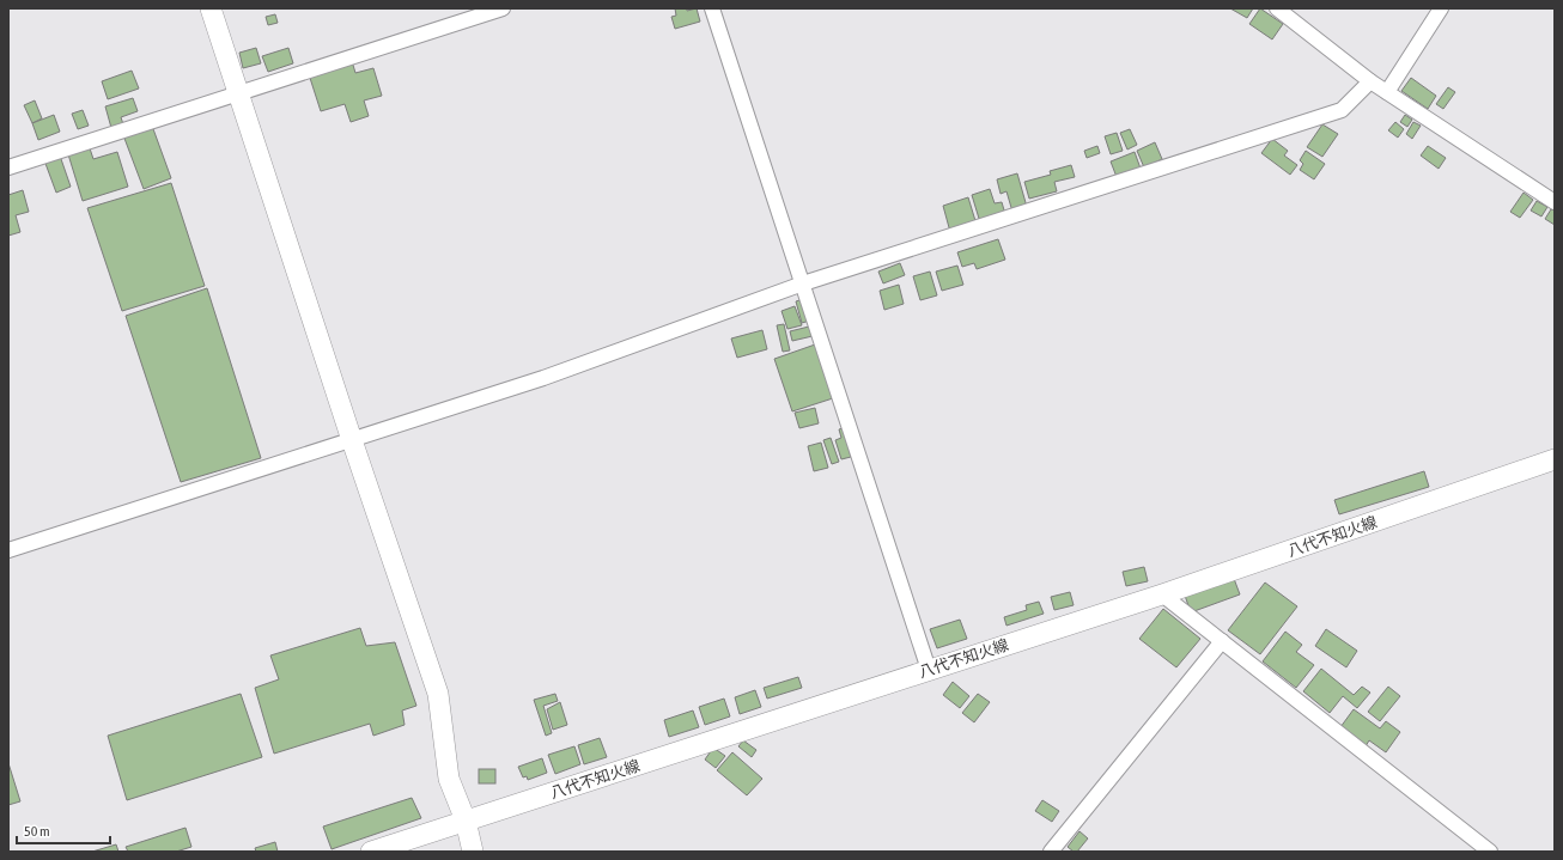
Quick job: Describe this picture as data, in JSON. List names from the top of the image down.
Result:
{
  "streets": {
    "main road": ["八代不知火線"]
  },
  "scale_bar": "50 m"
}
